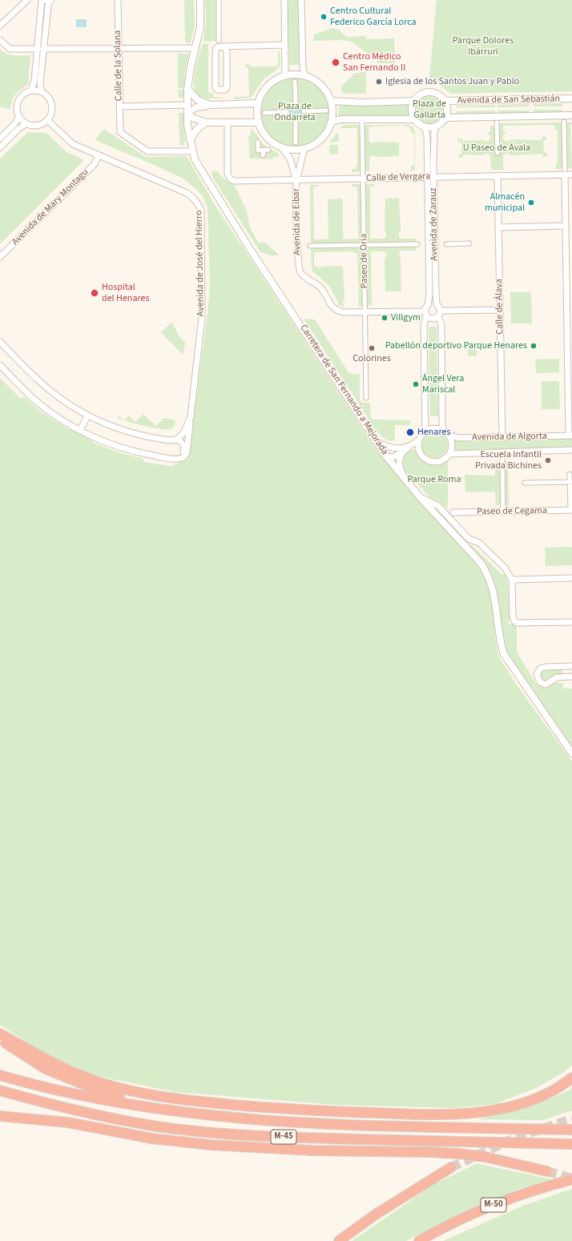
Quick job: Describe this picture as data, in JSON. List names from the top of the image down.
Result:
{
  "streets": {
    "highway": ["M-45", "M-50"],
    "street": [
      "Calle de la Solana",
      "Avenida de San Sebastián",
      "Calle de Vergara",
      "Avenida de Mary Montagu",
      "Avenida de Eibar",
      "Avenida de Zarauz",
      "Paseo de Oria",
      "Avenida de José del Hierro",
      "Calle de Álava",
      "Carretera de San Fernando a Mejorada",
      "Avenida de Algorta",
      "Paseo de Cegama"
    ]
  },
  "crossings": [
    ["Calle de la Solana", "Carretera de San Fernando a Mejorada"],
    ["Avenida de San Sebastián", "Avenida de Zarauz"],
    ["Calle de Vergara", "Avenida de Eibar"],
    ["Calle de Vergara", "Avenida de Zarauz"],
    ["Calle de Vergara", "Paseo de Oria"],
    ["Calle de Vergara", "Calle de Álava"],
    ["Avenida de Mary Montagu", "Avenida de José del Hierro"],
    ["Avenida de Eibar", "Paseo de Oria"],
    ["Avenida de Zarauz", "Avenida de Algorta"],
    ["Calle de Álava", "Avenida de Algorta"]
  ],
  "parks": [
    "Parque Dolores Ibárruri",
    "Plaza de Gallarta",
    "Plaza de Ondarreta",
    "U Paseo de Ávala",
    "Parque Roma"
  ],
  "places": [
    "Centro Cultural Federico García Lorca",
    "Centro Médico San Fernando II",
    "Iglesia de los Santos Juan y Pablo",
    "Almacén municipal",
    "Hospital del Henares",
    "Villgym",
    "Pabellón deportivo Parque Henares",
    "Colorines",
    "Ángel Vera Mariscal",
    "Henares",
    "Escuela Infantil Privada Bichines"
  ]
}
